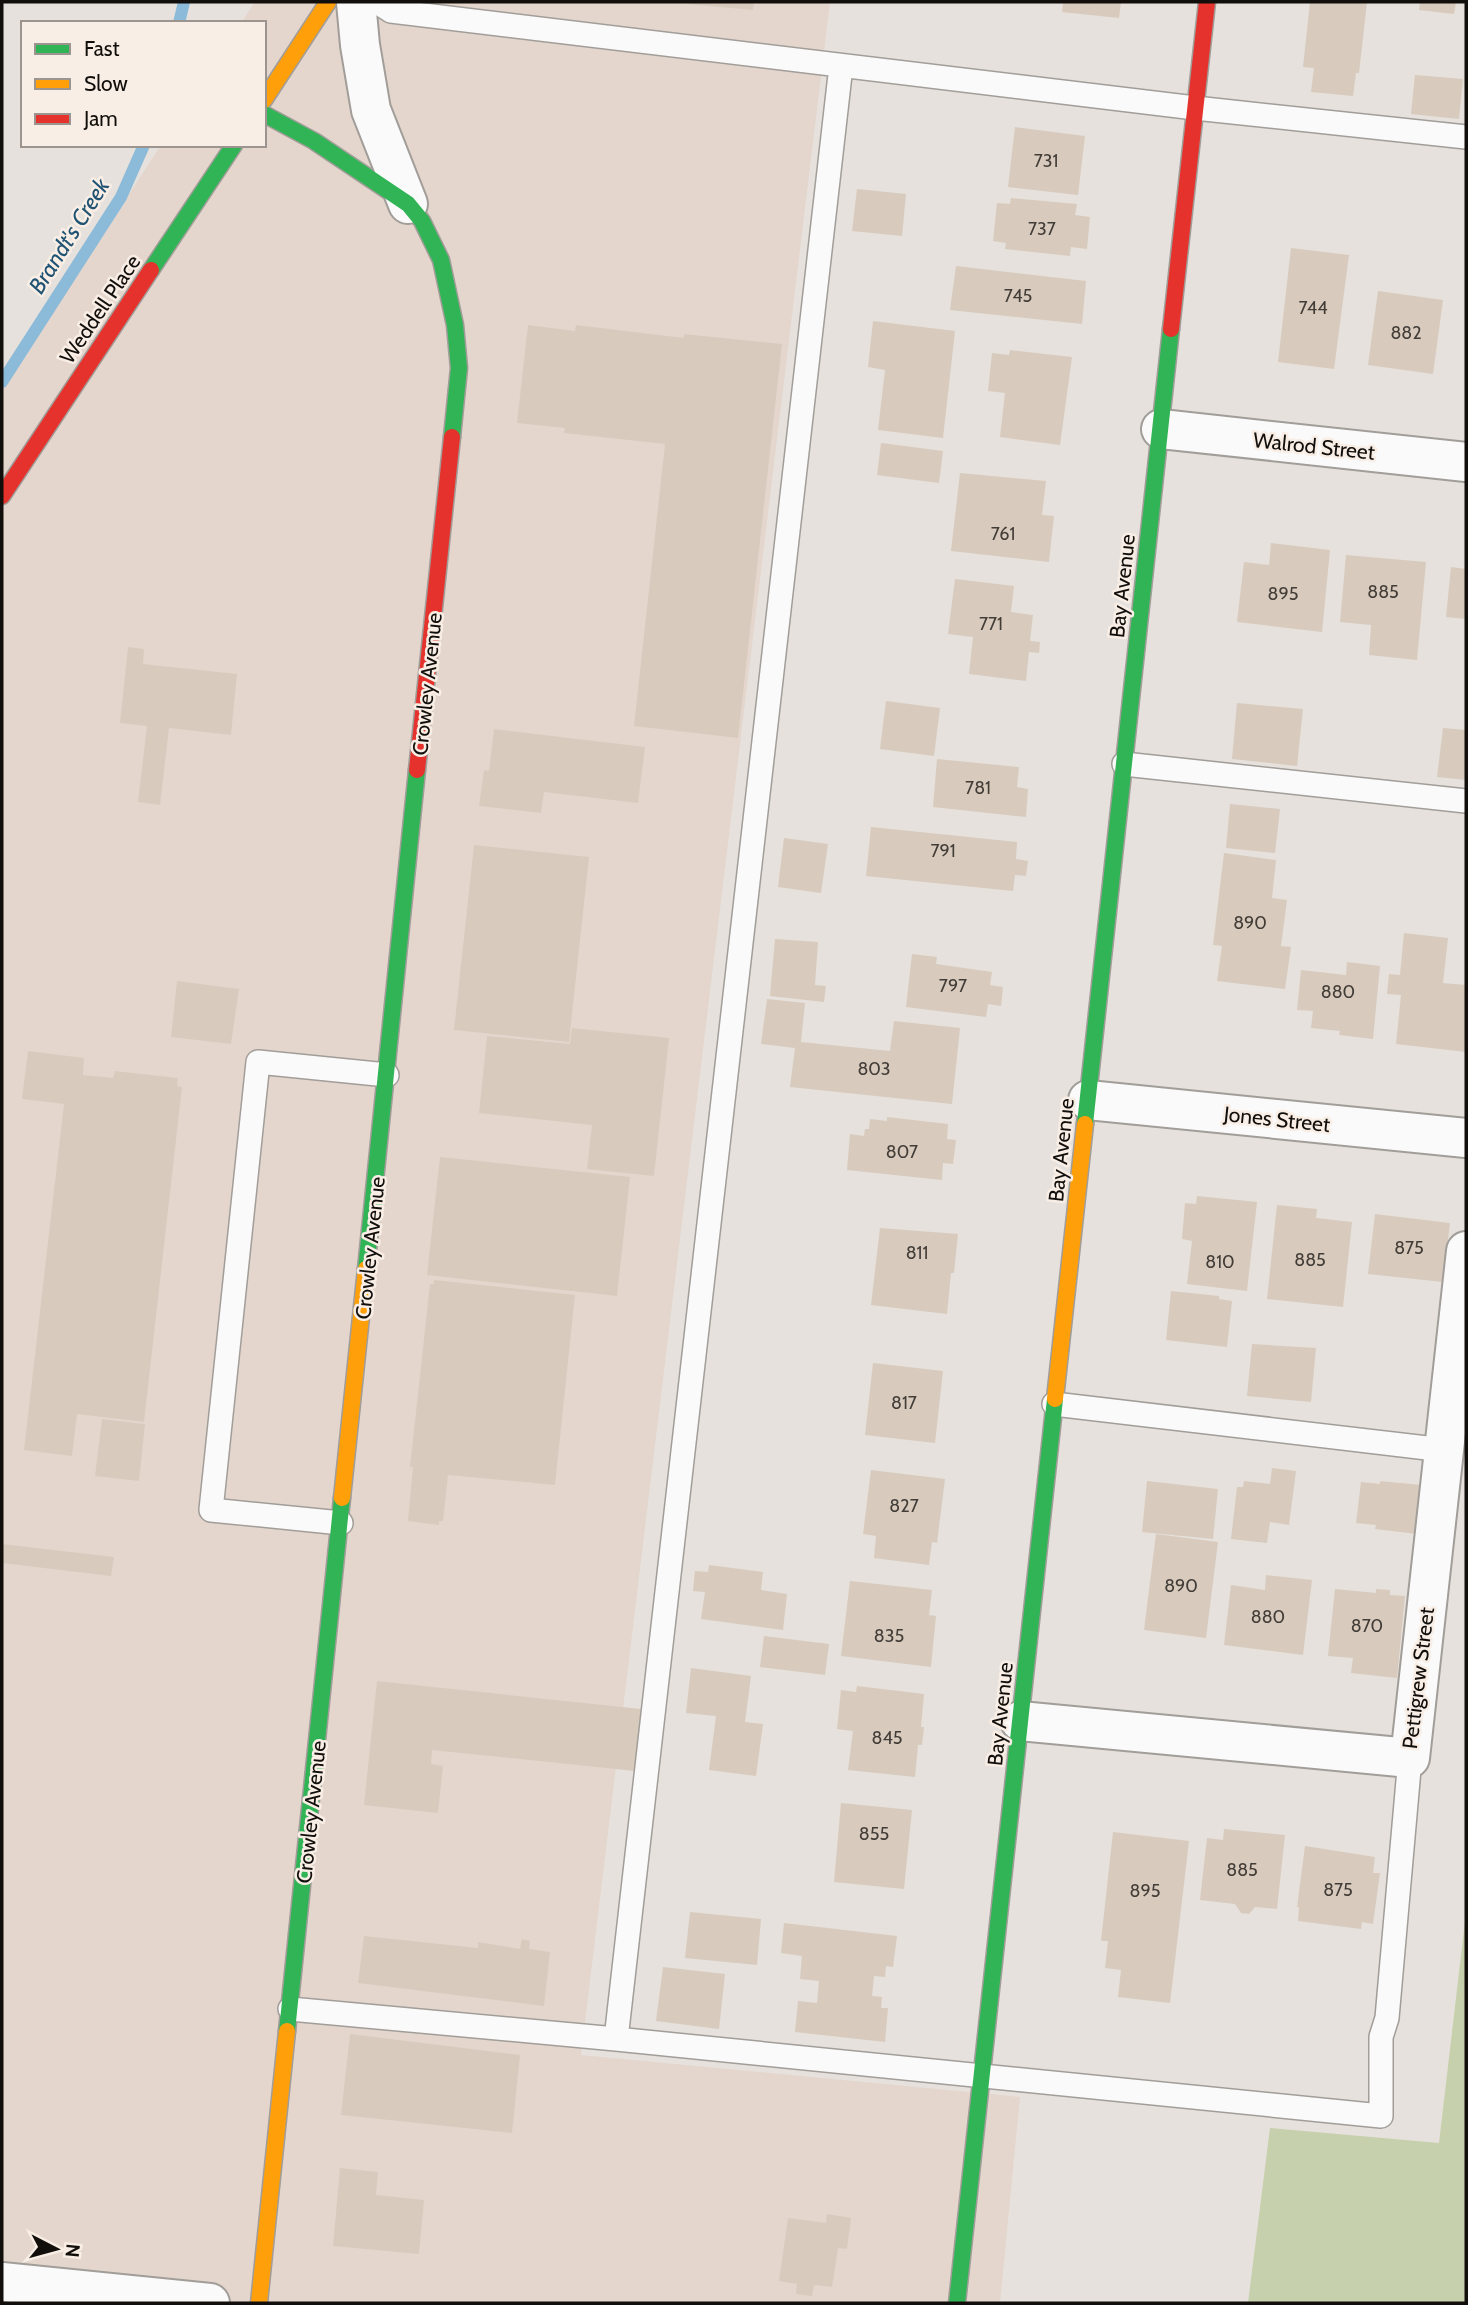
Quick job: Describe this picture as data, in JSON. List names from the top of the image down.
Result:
{
  "streets": {
    "street": [
      "Weddell Place",
      "Walrod Street",
      "Bay Avenue",
      "Crowley Avenue",
      "Jones Street",
      "Pettigrew Street"
    ]
  },
  "crossings": [
    ["Walrod Street", "Bay Avenue"],
    ["Bay Avenue", "Jones Street"],
    ["Bay Avenue", "Pettigrew Street"]
  ],
  "water": ["Brandt's Creek"],
  "house_numbers": [
    "731",
    "737",
    "745",
    "744",
    "882",
    "761",
    "885",
    "895",
    "771",
    "781",
    "791",
    "890",
    "797",
    "880",
    "803",
    "807",
    "875",
    "811",
    "885",
    "810",
    "817",
    "827",
    "890",
    "880",
    "870",
    "835",
    "845",
    "855",
    "885",
    "875",
    "895"
  ],
  "legend": ["Fast", "Slow", "Jam"],
  "north": "right"
}
